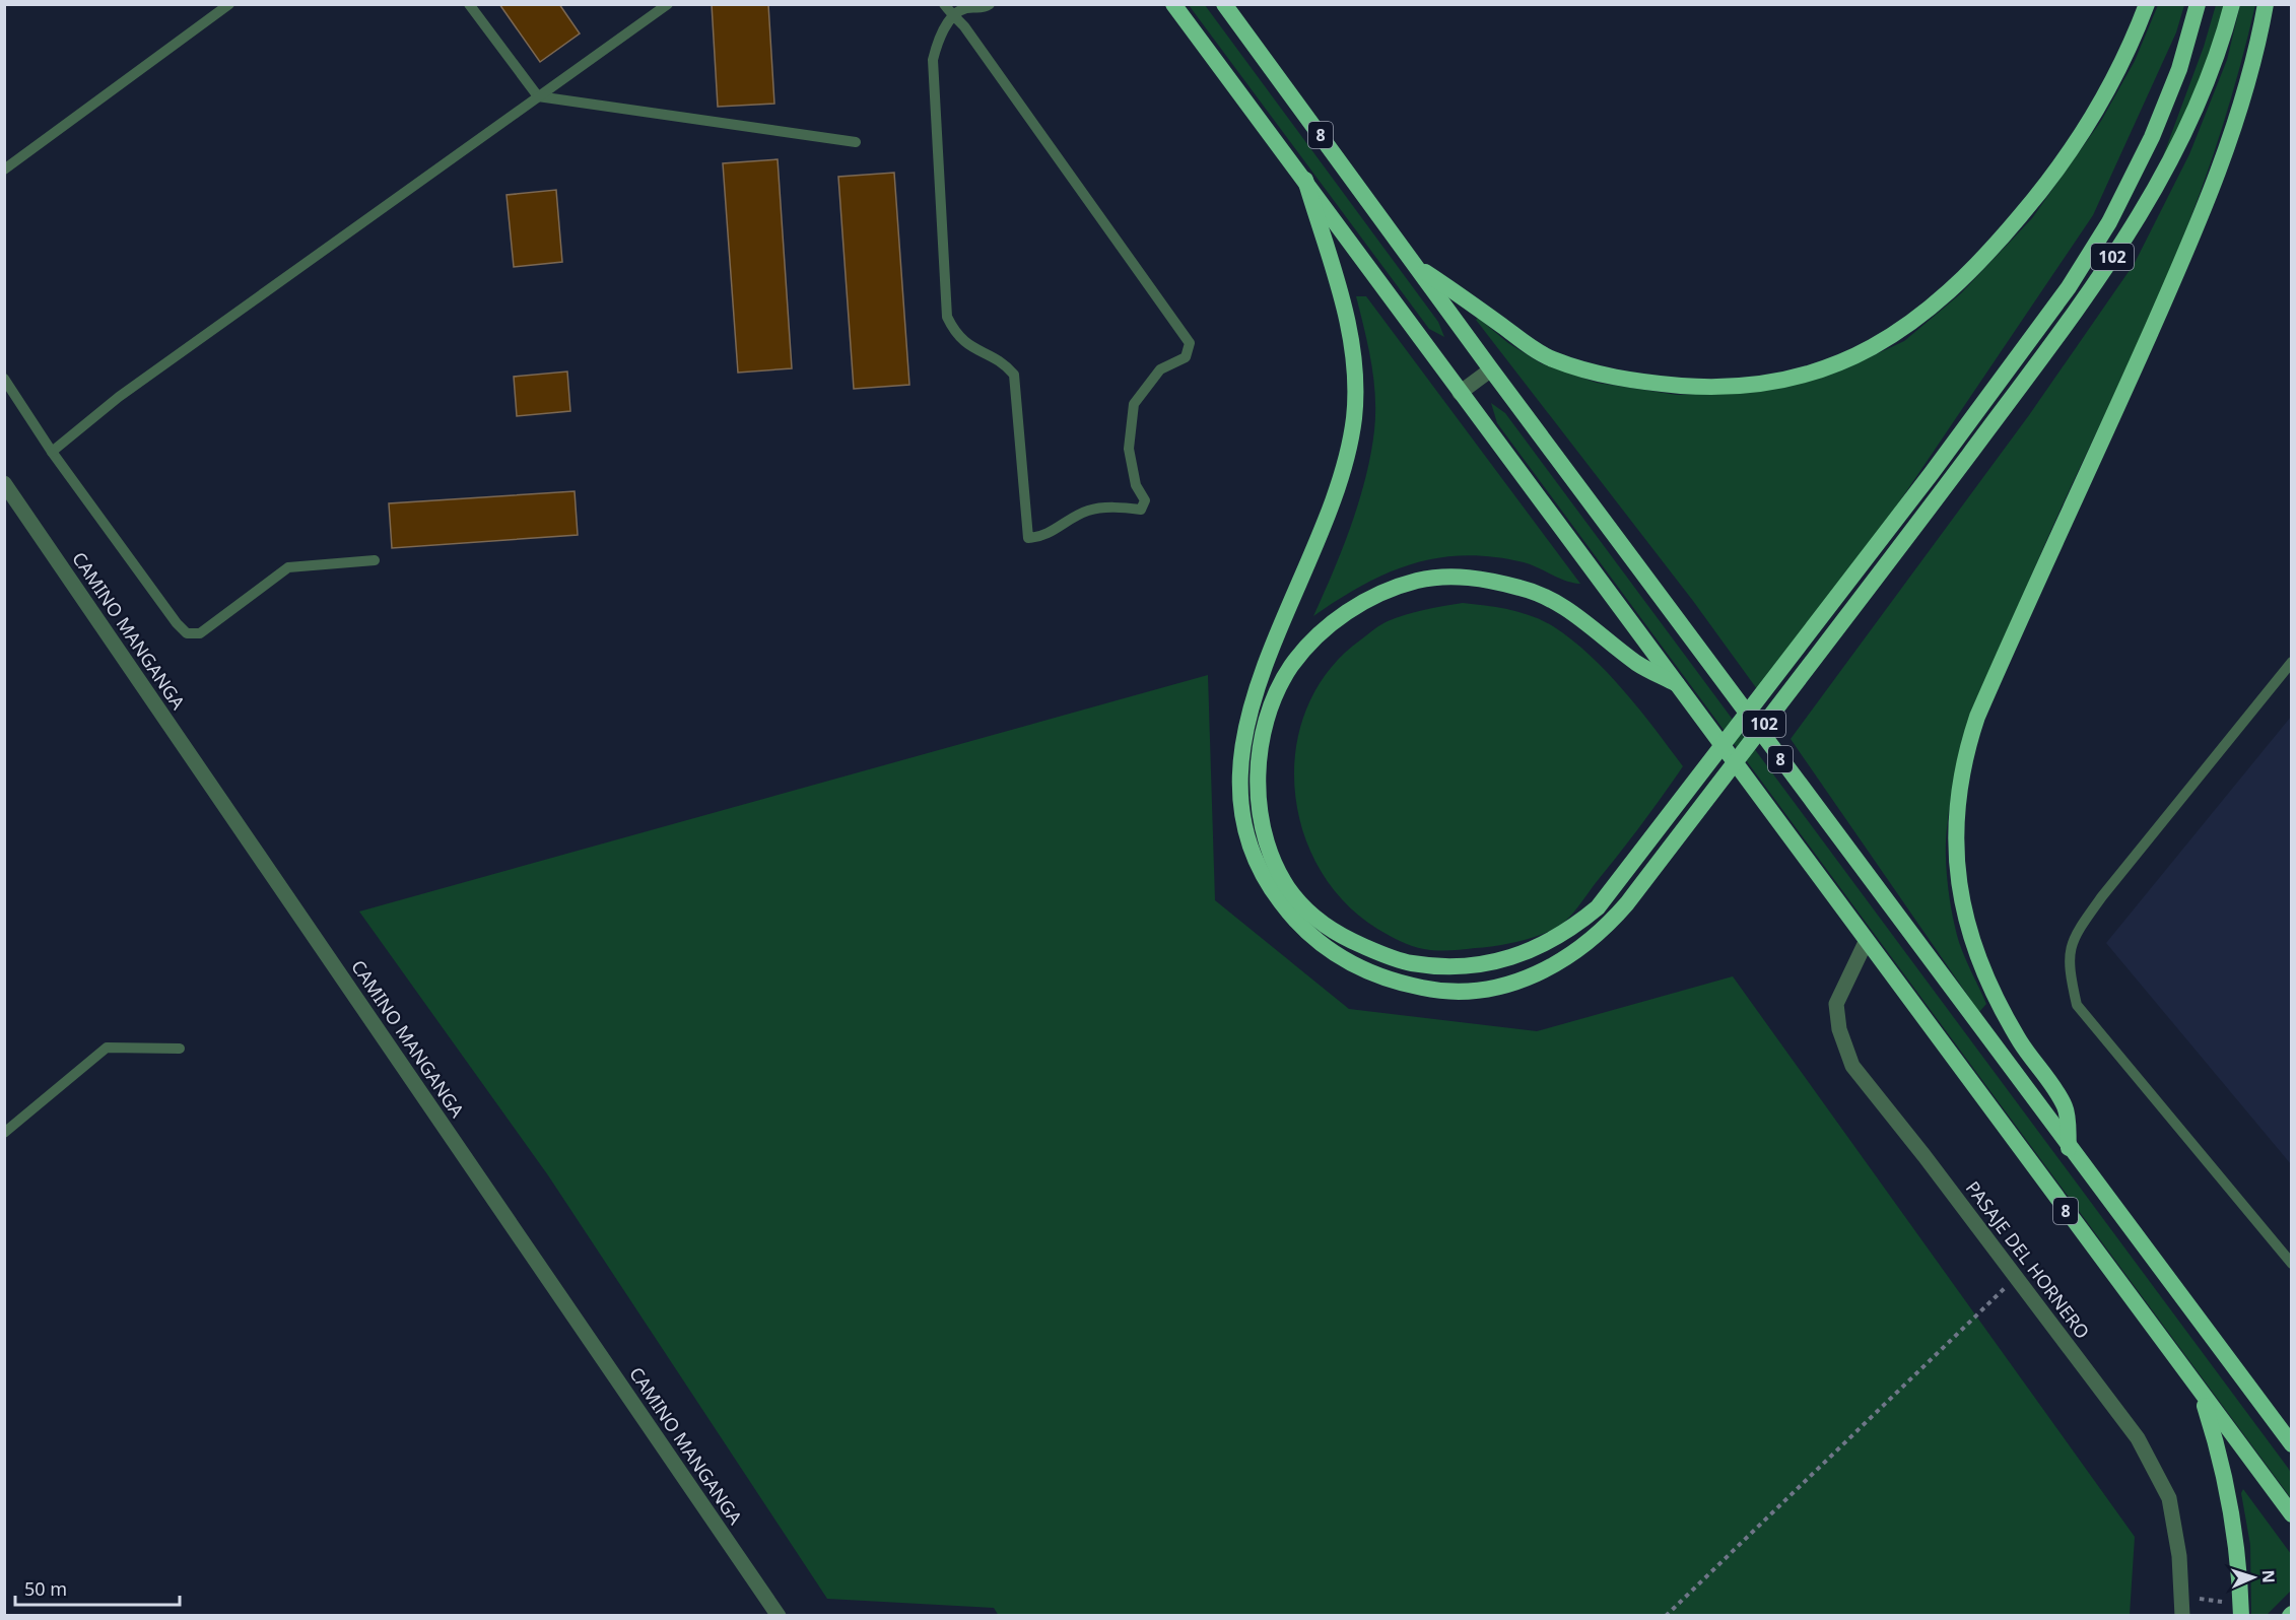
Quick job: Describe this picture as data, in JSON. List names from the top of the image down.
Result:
{
  "streets": {
    "highway": ["8", "102"],
    "street": ["CAMINO MANGANGA", "PASAJE DEL HORNERO"]
  },
  "crossings": [
    ["8", "102"],
    ["8", "PASAJE DEL HORNERO"]
  ],
  "scale_bar": "50 m",
  "north": "right"
}
